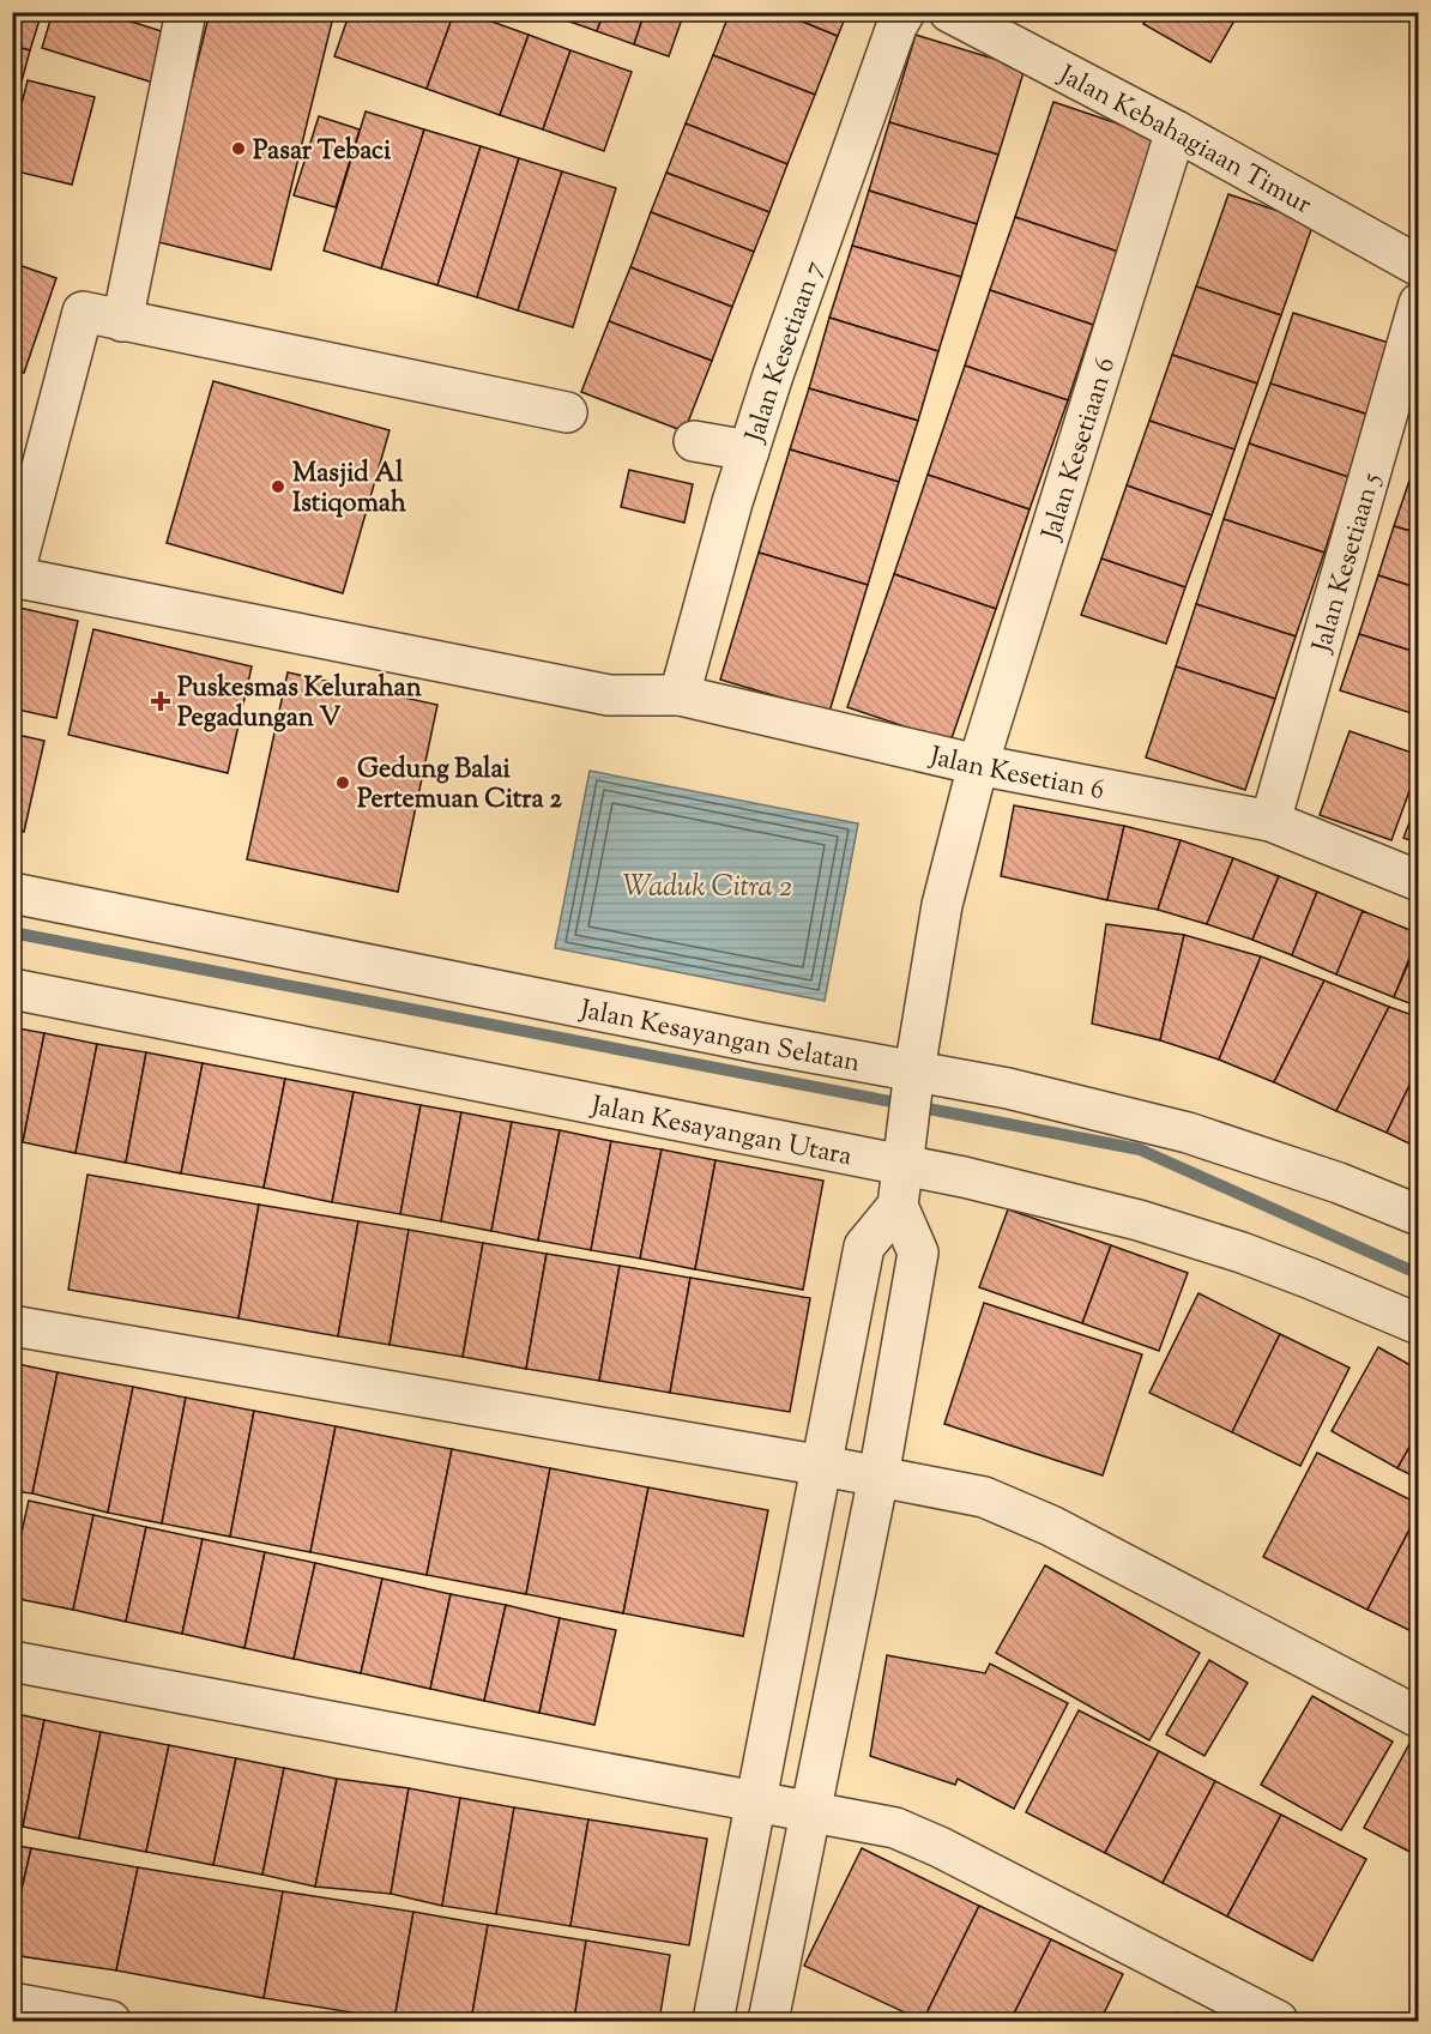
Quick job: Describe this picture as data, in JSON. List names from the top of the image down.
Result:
{
  "streets": {
    "street": [
      "Jalan Kebahagiaan Timur",
      "Jalan Kesetiaan 7",
      "Jalan Kesetiaan 6",
      "Jalan Kesetiaan 5",
      "Jalan Kesetian 6",
      "Jalan Kesayangan Selatan",
      "Jalan Kesayangan Utara"
    ]
  },
  "crossings": [
    ["Jalan Kebahagiaan Timur", "Jalan Kesetiaan 6"],
    ["Jalan Kesetiaan 7", "Jalan Kesetian 6"],
    ["Jalan Kesetiaan 6", "Jalan Kesetian 6"],
    ["Jalan Kesetiaan 6", "Jalan Kesayangan Selatan"],
    ["Jalan Kesetiaan 6", "Jalan Kesayangan Utara"],
    ["Jalan Kesetiaan 5", "Jalan Kesetian 6"]
  ],
  "water": ["Waduk Citra 2"],
  "places": {
    "other": ["Pasar Tebaci", "Masjid Al Istiqomah", "Gedung Balai Pertemuan Citra 2"],
    "health": ["Puskesmas Kelurahan Pegadungan V"]
  }
}
